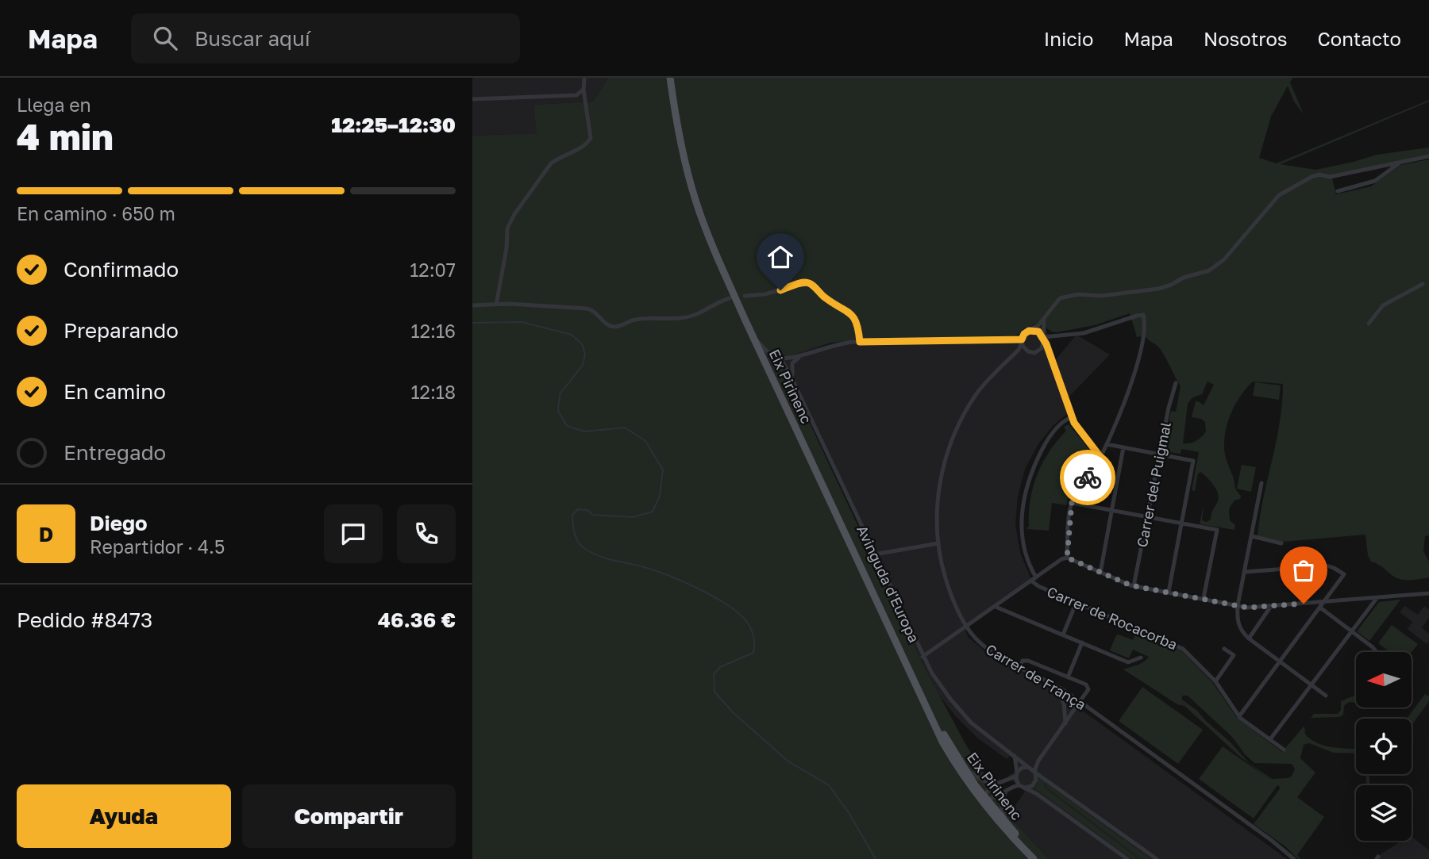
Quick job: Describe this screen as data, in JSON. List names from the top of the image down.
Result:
{
  "streets": {
    "main road": ["Eix Pirinenc"],
    "street": [
      "Carrer del Puigmal",
      "Avinguda d'Europa",
      "Carrer de Rocacorba",
      "Carrer de França"
    ]
  },
  "crossings": [
    ["Eix Pirinenc", "Avinguda d'Europa"]
  ],
  "north": "left",
  "page": {
    "header": "Mapa",
    "search": "Buscar aquí",
    "nav": [
      "Inicio",
      "Mapa",
      "Nosotros",
      "Contacto"
    ],
    "heading": ["4 min", "Llega en", "12:25–12:30"],
    "panel": [
      "Diego",
      "Repartidor · 4.5",
      "Pedido #8473",
      "46.36 €"
    ],
    "bar": "En camino · 650 m",
    "list": [
      ["Confirmado", "12:07"],
      ["Preparando", "12:16"],
      ["En camino", "12:18"],
      "Entregado"
    ],
    "round": "D",
    "buttons": ["Ayuda", "Compartir"]
  }
}
